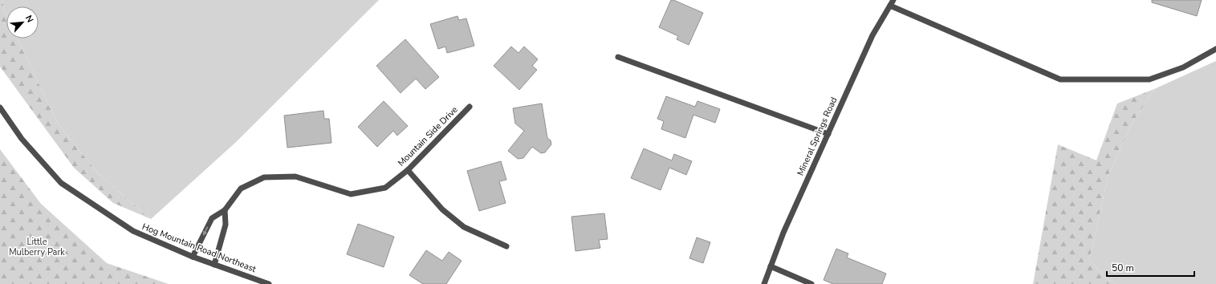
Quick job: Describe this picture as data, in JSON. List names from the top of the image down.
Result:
{
  "streets": {
    "street": ["Mountain Side Drive", "Mineral Springs Road", "Hog Mountain Road Northeast"]
  },
  "crossings": [
    ["Mountain Side Drive", "Hog Mountain Road Northeast"]
  ],
  "parks": ["Little Mulberry Park"],
  "scale_bar": "50 m",
  "north": "top right"
}
